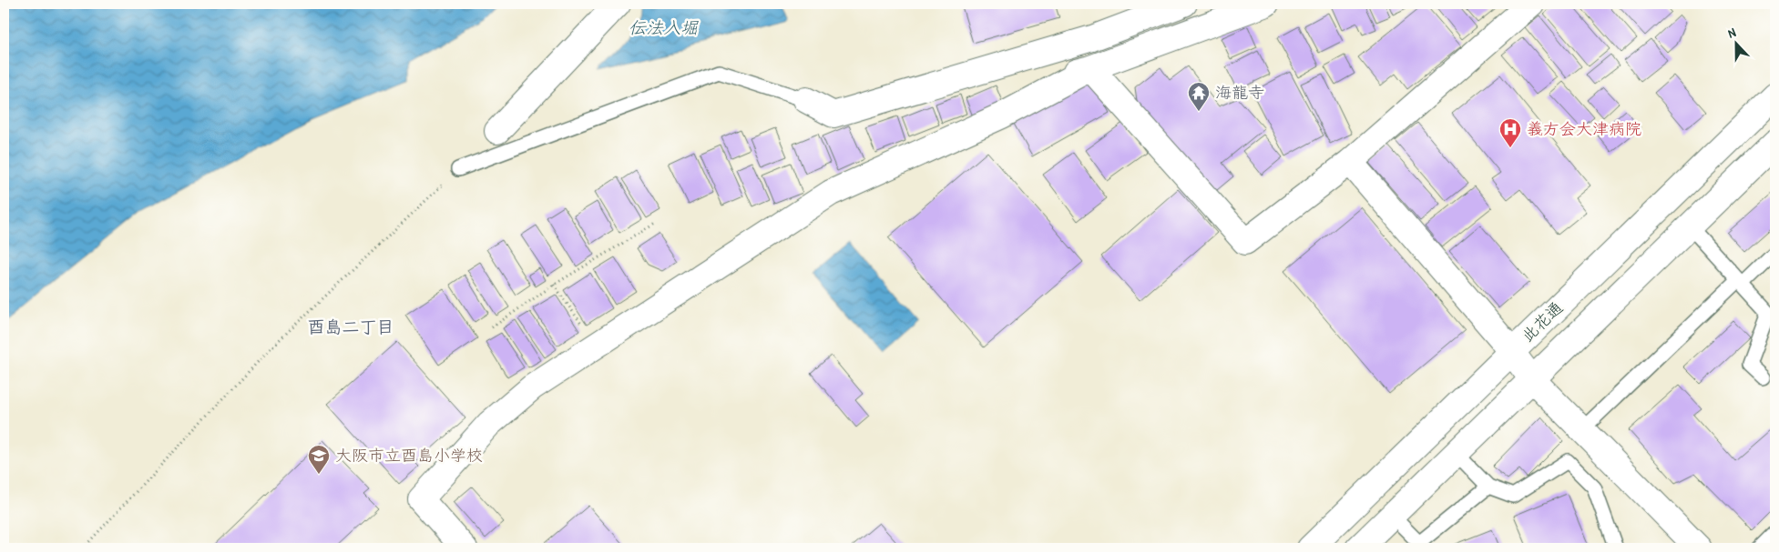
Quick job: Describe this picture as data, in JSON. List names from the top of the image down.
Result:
{
  "streets": {
    "street": ["此花通"]
  },
  "districts": ["酉島二丁目"],
  "water": ["伝法入堀"],
  "places": {
    "temple": ["海龍寺"],
    "hospital": ["義方会大津病院"],
    "school or university": ["大阪市立酉島小学校"]
  },
  "north": "top"
}
